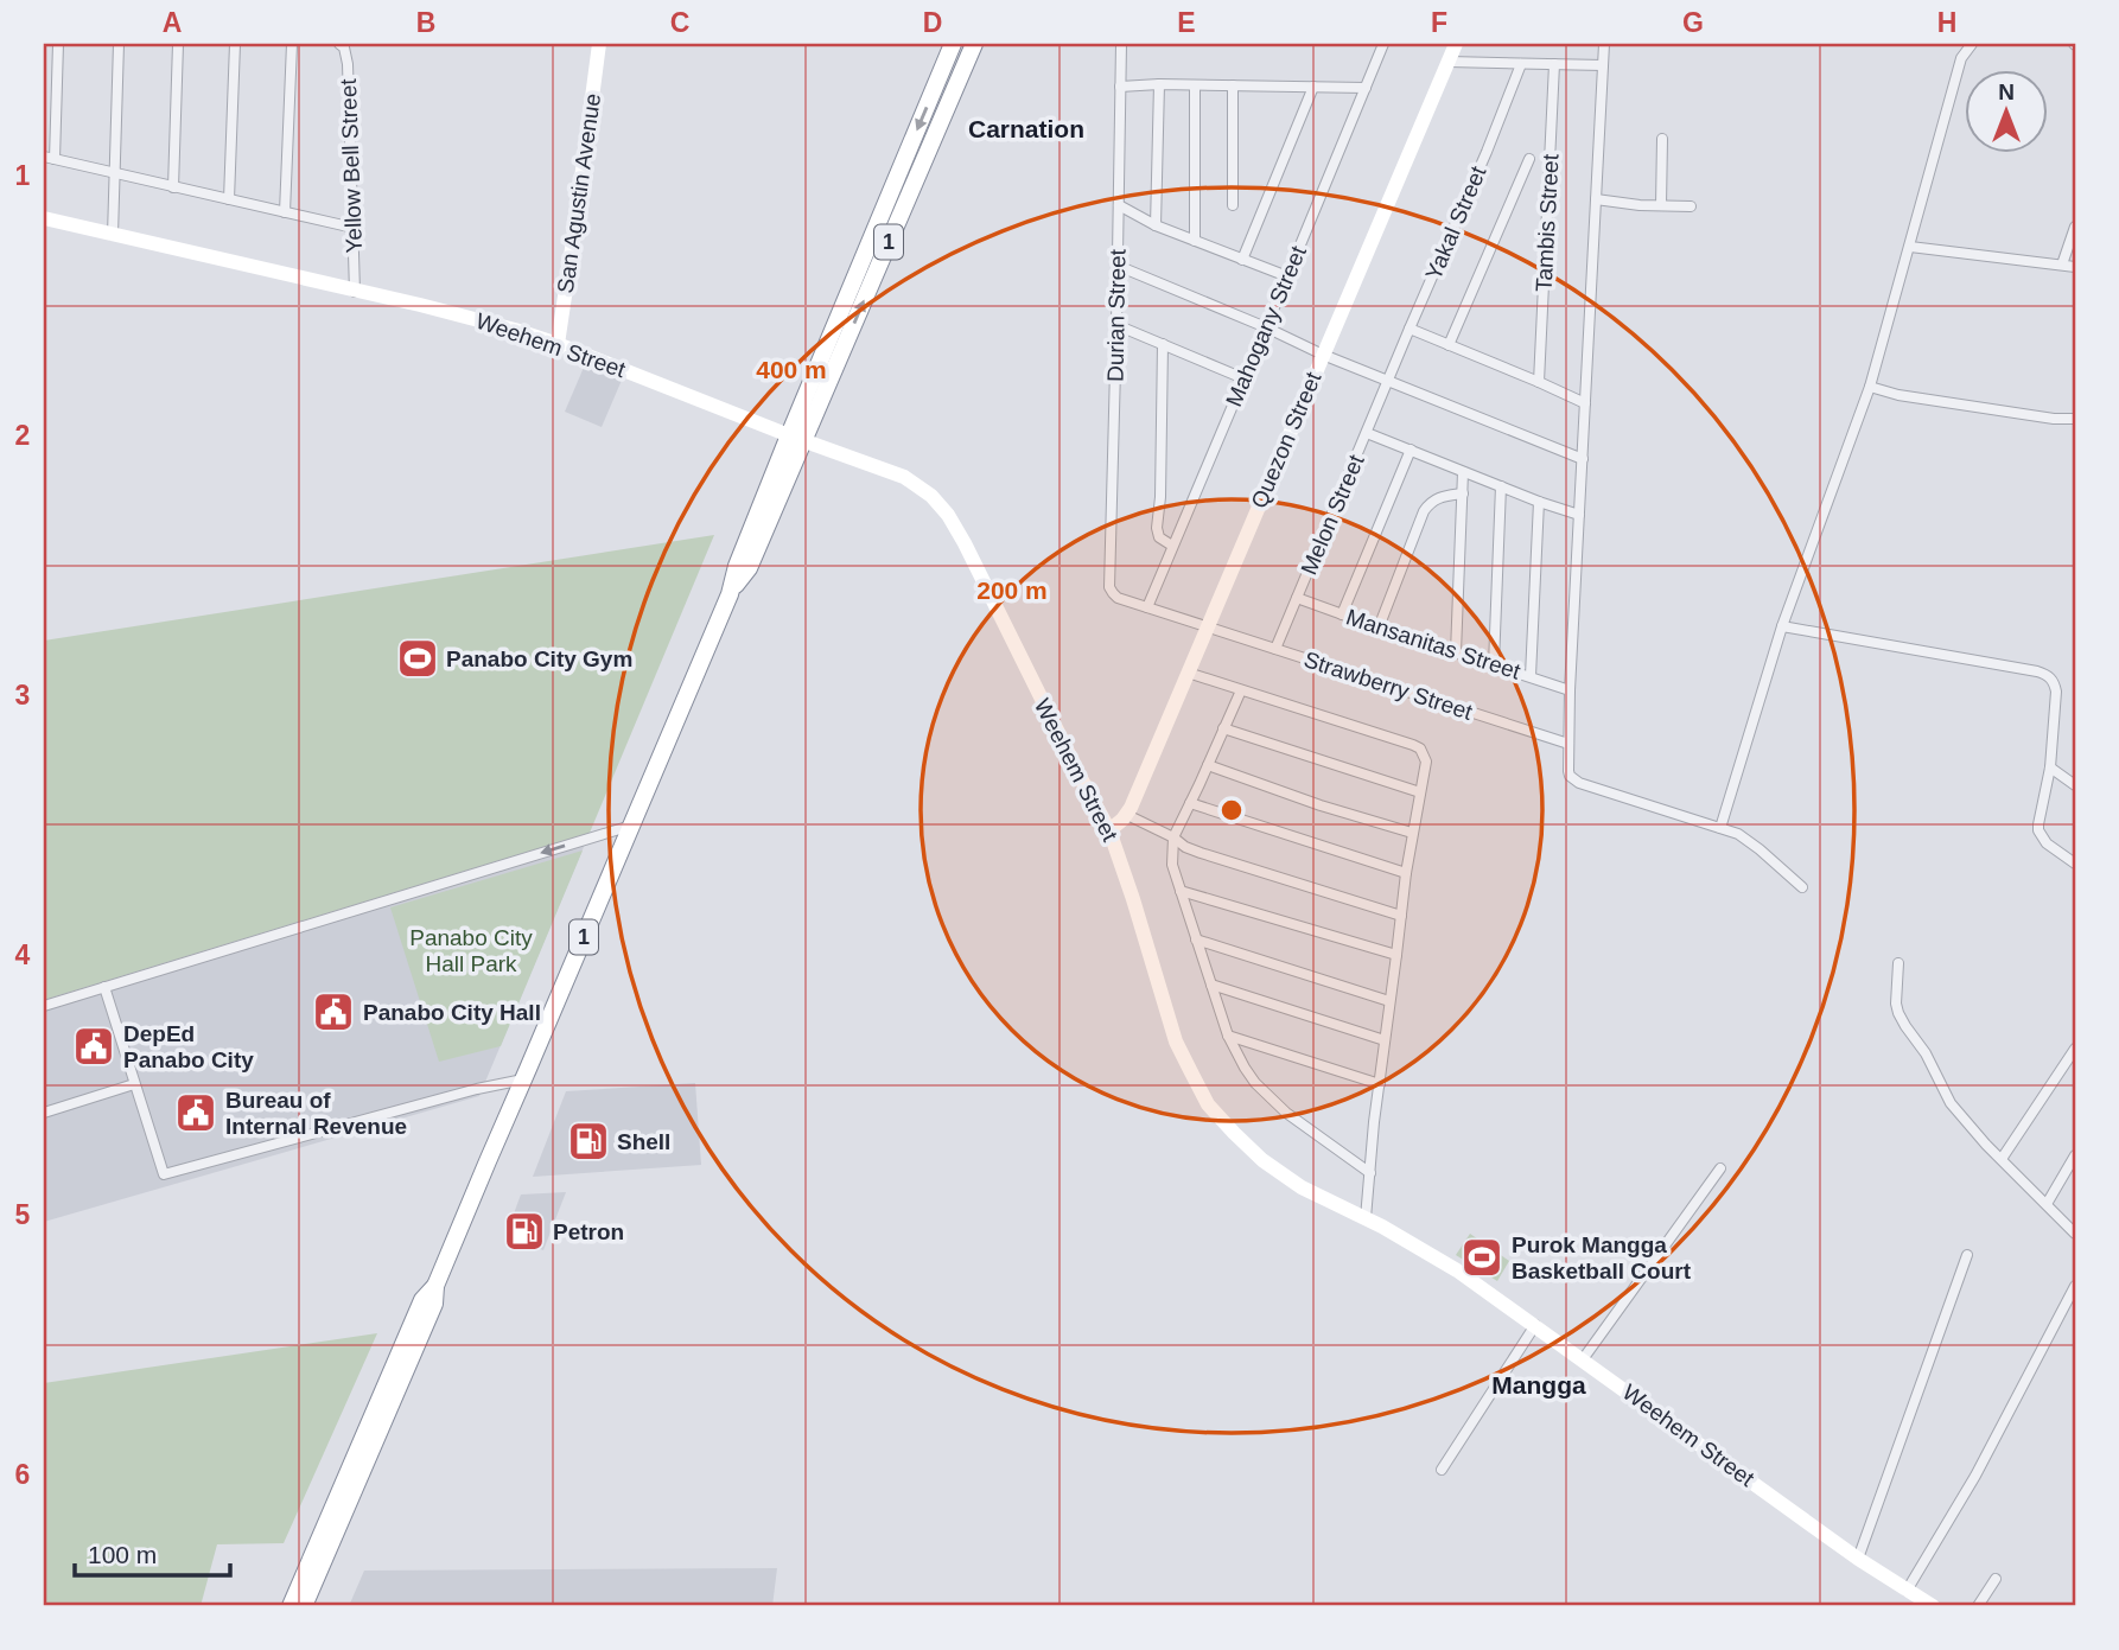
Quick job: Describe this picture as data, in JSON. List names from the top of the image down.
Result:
{
  "streets": {
    "highway": ["1"],
    "street": [
      "Yellow Bell Street",
      "San Agustin Avenue",
      "Yakal Street",
      "Tambis Street",
      "Durian Street",
      "Mahogany Street",
      "Weehem Street",
      "Quezon Street",
      "Melon Street",
      "Mansanitas Street",
      "Strawberry Street"
    ]
  },
  "crossings": [
    ["Yellow Bell Street", "Weehem Street"],
    ["San Agustin Avenue", "Weehem Street"],
    ["Yakal Street", "Melon Street"],
    ["1", "Weehem Street"],
    ["Durian Street", "Strawberry Street"],
    ["Mahogany Street", "Strawberry Street"],
    ["Weehem Street", "Quezon Street"],
    ["Quezon Street", "Strawberry Street"],
    ["Melon Street", "Mansanitas Street"],
    ["Melon Street", "Strawberry Street"]
  ],
  "districts": ["Carnation", "Mangga"],
  "parks": ["Panabo City Hall Park"],
  "places": {
    "sports": ["Panabo City Gym", "Purok Mangga Basketball Court"],
    "public building": ["Panabo City Hall", "DepEd Panabo City", "Bureau of Internal Revenue"],
    "fuel station": ["Shell", "Petron"]
  },
  "scale_bar": "100 m",
  "north": "top",
  "grid": {
    "columns": [
      "A",
      "B",
      "C",
      "D",
      "E",
      "F",
      "G",
      "H"
    ],
    "rows": [
      "1",
      "2",
      "3",
      "4",
      "5",
      "6"
    ]
  },
  "rings": ["400 m", "200 m"]
}
